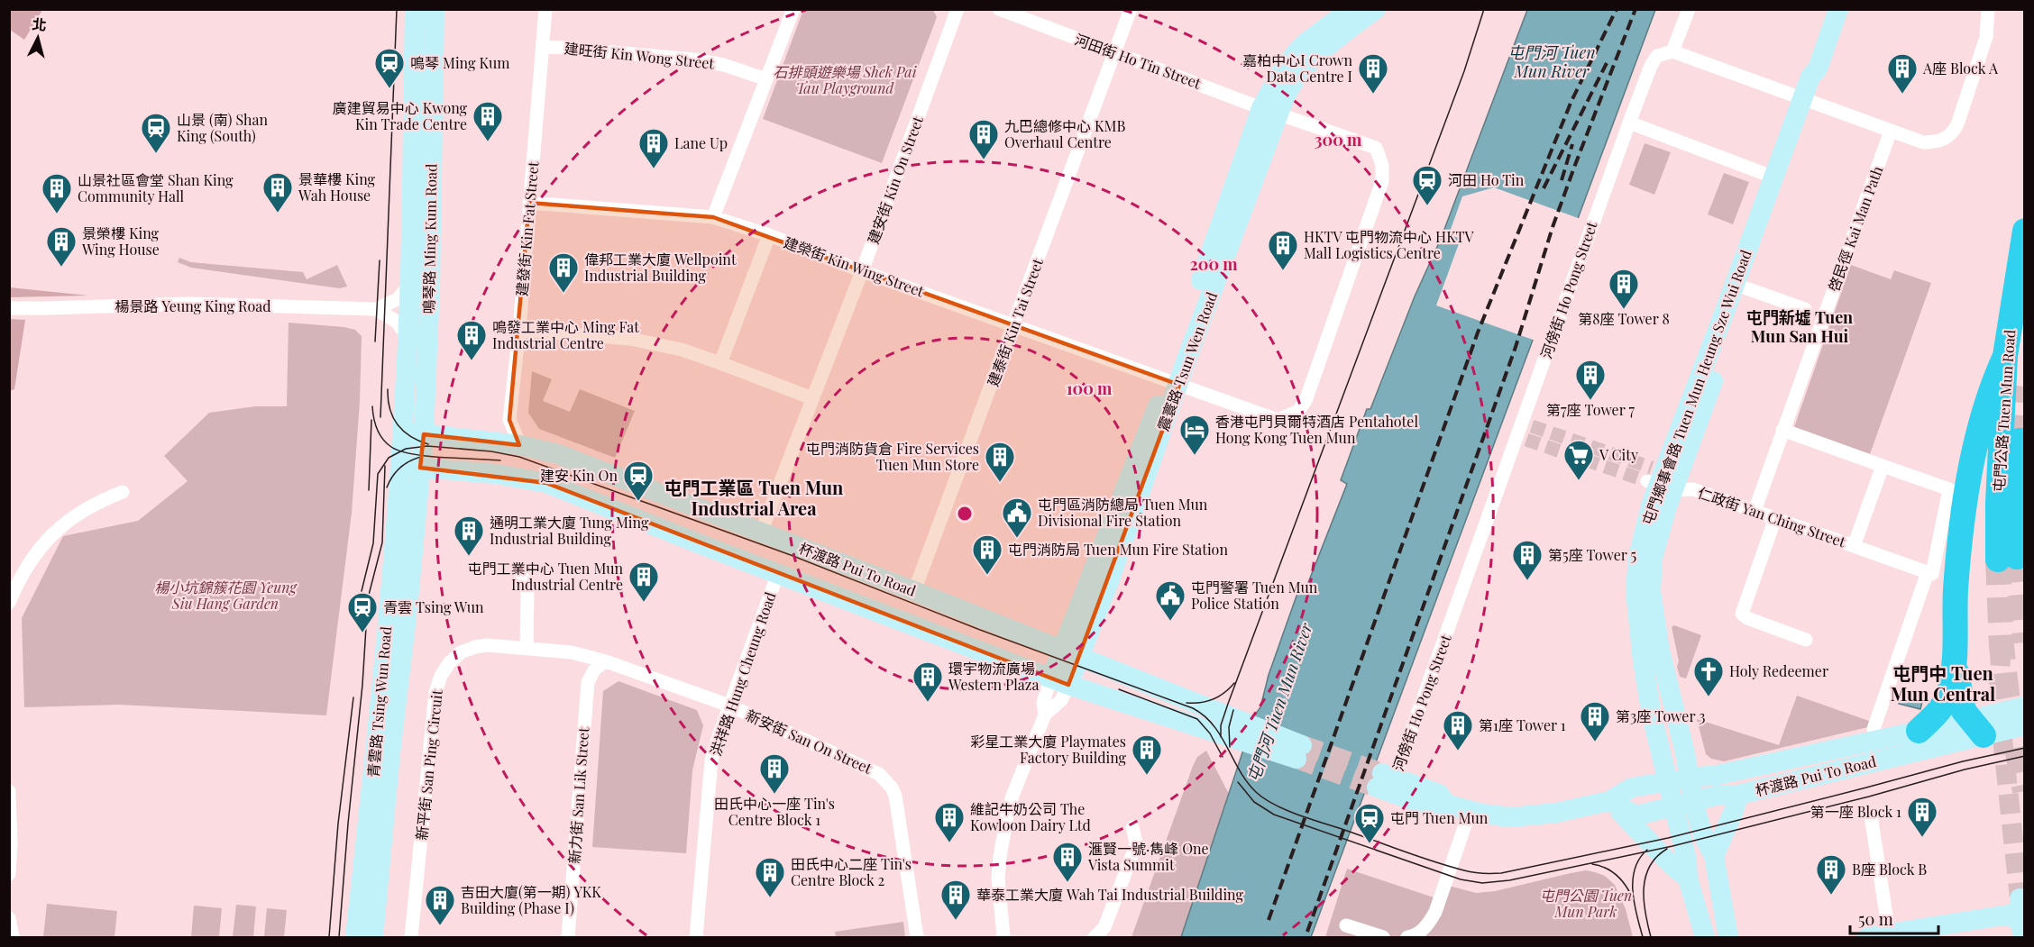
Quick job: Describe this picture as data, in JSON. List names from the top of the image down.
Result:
{
  "streets": {
    "highway": ["屯門公路 Tuen Mun Road"],
    "main road": [
      "鳴琴路 Ming Kum Road",
      "震寰路 Tsun Wen Road",
      "屯門鄉事會路 Tuen Mun Heung Sze Wui Road",
      "杯渡路 Pui To Road",
      "青雲路 Tsing Wun Road"
    ],
    "street": [
      "建旺街 Kin Wong Street",
      "河田街 Ho Tin Street",
      "建安街 Kin On Street",
      "建發街 Kin Fat Street",
      "啓民徑 Kai Man Path",
      "建榮街 Kin Wing Street",
      "河傍街 Ho Pong Street",
      "楊景路 Yeung King Road",
      "建泰街 Kin Tai Street",
      "仁政街 Yan Ching Street",
      "洪祥路 Hung Cheung Road",
      "新安街 San On Street",
      "新平街 San Ping Circuit",
      "新力街 San Lik Street"
    ]
  },
  "crossings": [
    ["建旺街 Kin Wong Street", "建發街 Kin Fat Street"],
    ["河田街 Ho Tin Street", "建榮街 Kin Wing Street"],
    ["河田街 Ho Tin Street", "建泰街 Kin Tai Street"],
    ["河田街 Ho Tin Street", "震寰路 Tsun Wen Road"],
    ["建安街 Kin On Street", "建榮街 Kin Wing Street"],
    ["建安街 Kin On Street", "杯渡路 Pui To Road"],
    ["建發街 Kin Fat Street", "建榮街 Kin Wing Street"],
    ["建發街 Kin Fat Street", "杯渡路 Pui To Road"],
    ["啓民徑 Kai Man Path", "仁政街 Yan Ching Street"],
    ["鳴琴路 Ming Kum Road", "杯渡路 Pui To Road"],
    ["鳴琴路 Ming Kum Road", "青雲路 Tsing Wun Road"],
    ["建榮街 Kin Wing Street", "建泰街 Kin Tai Street"],
    ["建榮街 Kin Wing Street", "震寰路 Tsun Wen Road"],
    ["河傍街 Ho Pong Street", "杯渡路 Pui To Road"],
    ["建泰街 Kin Tai Street", "杯渡路 Pui To Road"],
    ["震寰路 Tsun Wen Road", "杯渡路 Pui To Road"],
    ["屯門鄉事會路 Tuen Mun Heung Sze Wui Road", "仁政街 Yan Ching Street"],
    ["屯門鄉事會路 Tuen Mun Heung Sze Wui Road", "杯渡路 Pui To Road"],
    ["杯渡路 Pui To Road", "洪祥路 Hung Cheung Road"],
    ["杯渡路 Pui To Road", "青雲路 Tsing Wun Road"],
    ["洪祥路 Hung Cheung Road", "新安街 San On Street"],
    ["洪祥路 Hung Cheung Road", "新平街 San Ping Circuit"],
    ["新安街 San On Street", "新平街 San Ping Circuit"],
    ["新平街 San Ping Circuit", "新力街 San Lik Street"]
  ],
  "districts": ["屯門新墟 Tuen Mun San Hui", "屯門工業區 Tuen Mun Industrial Area", "屯門中 Tuen Mun Central"],
  "water": ["屯門河 Tuen Mun River"],
  "parks": ["石排頭遊樂場 Shek Pai Tau Playground", "楊小坑錦簇花園 Yeung Siu Hang Garden", "屯門公園 Tuen Mun Park"],
  "places": {
    "station": [
      "鳴琴 Ming Kum",
      "山景 (南) Shan King (South)",
      "河田 Ho Tin",
      "建安 Kin On",
      "青雲 Tsing Wun",
      "屯門 Tuen Mun"
    ],
    "building": [
      "嘉柏中心I Crown Data Centre I",
      "A座 Block A",
      "廣建貿易中心 Kwong Kin Trade Centre",
      "九巴總修中心 KMB Overhaul Centre",
      "Lane Up",
      "景華樓 King Wah House",
      "山景社區會堂 Shan King Community Hall",
      "景榮樓 King Wing House",
      "HKTV 屯門物流中心 HKTV Mall Logistics Centre",
      "偉邦工業大廈 Wellpoint Industrial Building",
      "第8座 Tower 8",
      "鳴發工業中心 Ming Fat Industrial Centre",
      "第7座 Tower 7",
      "屯門消防貨倉 Fire Services Tuen Mun Store",
      "通明工業大廈 Tung Ming Industrial Building",
      "屯門消防局 Tuen Mun Fire Station",
      "第5座 Tower 5",
      "屯門工業中心 Tuen Mun Industrial Centre",
      "環宇物流廣場 Western Plaza",
      "第3座 Tower 3",
      "第1座 Tower 1",
      "彩星工業大廈 Playmates Factory Building",
      "田氏中心一座 Tin's Centre Block 1",
      "第一座 Block 1",
      "維記牛奶公司 The Kowloon Dairy Ltd",
      "滙賢一號·雋峰 One Vista Summit",
      "B座 Block B",
      "田氏中心二座 Tin's Centre Block 2",
      "華泰工業大廈 Wah Tai Industrial Building",
      "吉田大廈(第一期) YKK Building (Phase I)"
    ],
    "hotel": ["香港屯門貝爾特酒店 Pentahotel Hong Kong Tuen Mun"],
    "supermarket": ["V City"],
    "public building": ["屯門區消防總局 Tuen Mun Divisional Fire Station", "屯門警署 Tuen Mun Police Station"],
    "church": ["Holy Redeemer"]
  },
  "scale_bar": "50 m",
  "north": "top",
  "rings": ["300 m", "200 m", "100 m"]
}
